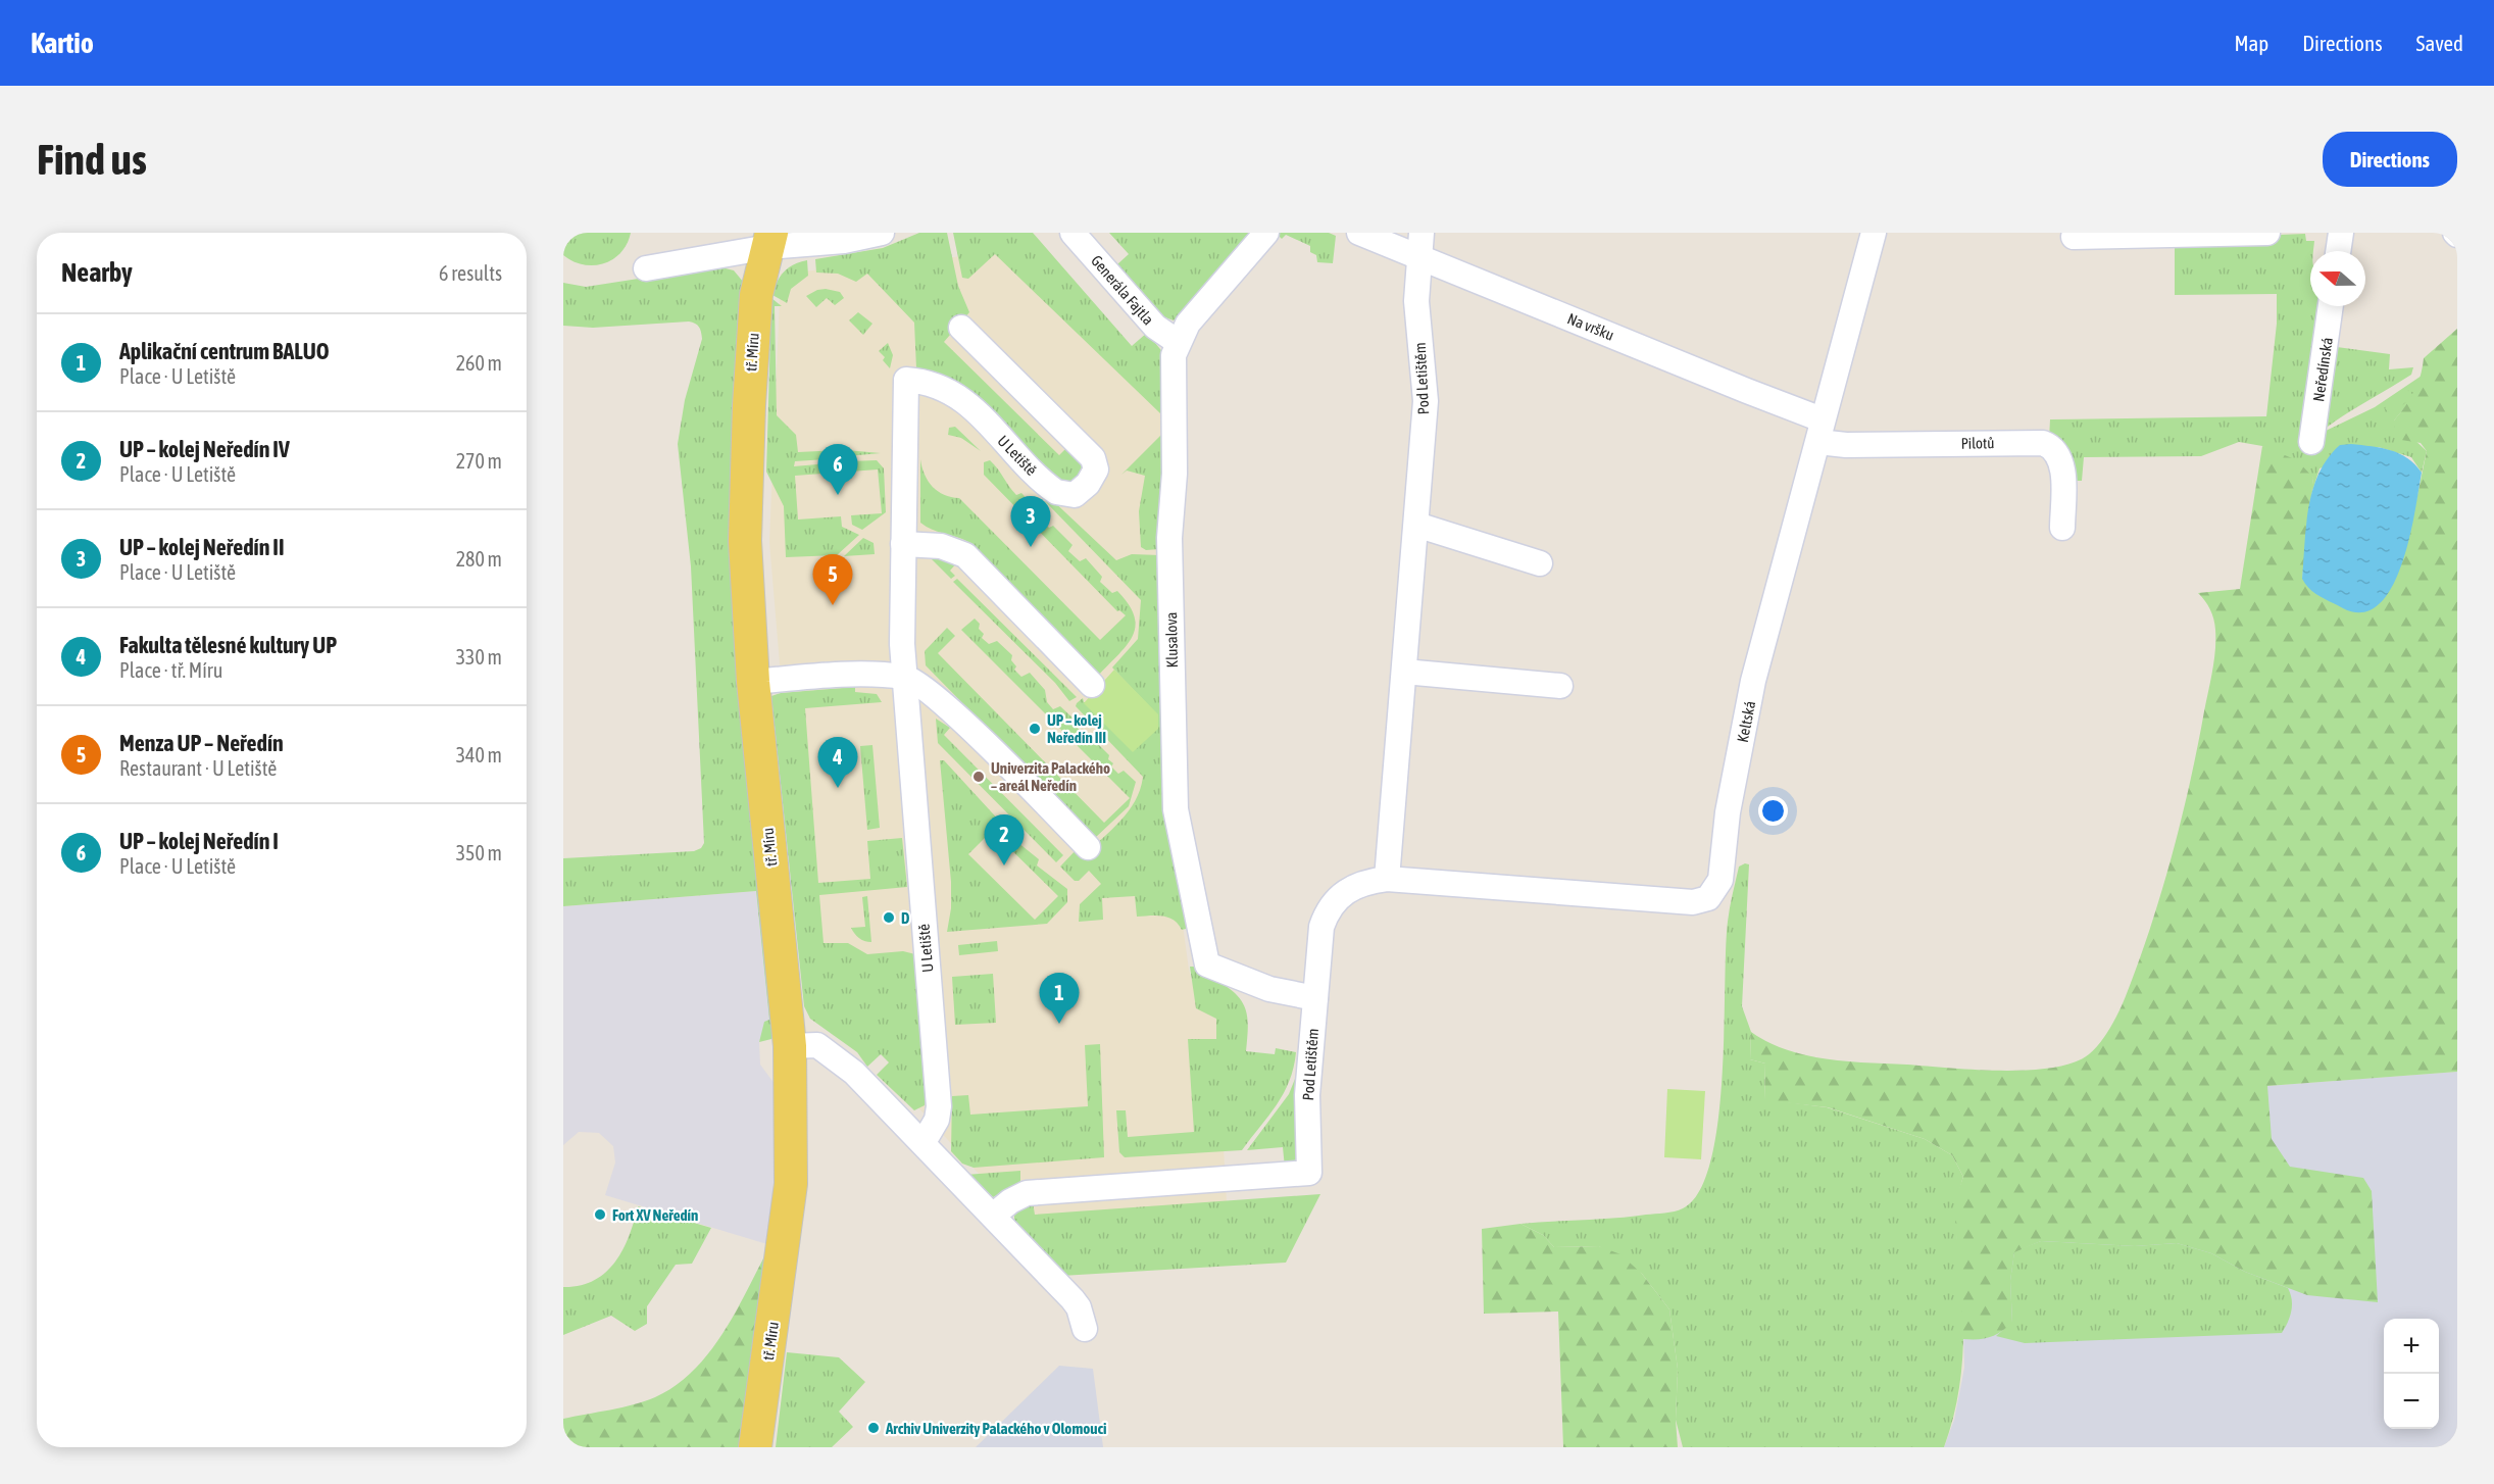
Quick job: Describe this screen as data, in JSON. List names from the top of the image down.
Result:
{
  "streets": {
    "main road": ["tř. Míru"],
    "street": [
      "Generála Fajtla",
      "Na vršku",
      "Neředínská",
      "Pod Letištěm",
      "Pilotů",
      "U Letiště",
      "Klusalova",
      "Keltská"
    ]
  },
  "crossings": [
    ["Generála Fajtla", "Klusalova"],
    ["Na vršku", "Pod Letištěm"],
    ["Na vršku", "Pilotů"],
    ["Na vršku", "Keltská"],
    ["Pod Letištěm", "Klusalova"],
    ["Pod Letištěm", "Keltská"],
    ["Pilotů", "Keltská"]
  ],
  "places": [
    "UP – kolej Neředín III",
    "Univerzita Palackého – areál Neředín",
    "D",
    "Fort XV Neředín",
    "Archiv Univerzity Palackého v Olomouci"
  ],
  "north": "left",
  "page": {
    "header": "Kartio",
    "nav": ["Map", "Directions", "Saved"],
    "buttons": "Directions",
    "title": "Find us",
    "heading": ["Nearby", "6 results"],
    "list": [
      {
        "mark": "1",
        "name": "Aplikační centrum BALUO",
        "note": "Place · U Letiště",
        "value": "260 m"
      },
      {
        "mark": "2",
        "name": "UP – kolej Neředín IV",
        "note": "Place · U Letiště",
        "value": "270 m"
      },
      {
        "mark": "3",
        "name": "UP – kolej Neředín II",
        "note": "Place · U Letiště",
        "value": "280 m"
      },
      {
        "mark": "4",
        "name": "Fakulta tělesné kultury UP",
        "note": "Place · tř. Míru",
        "value": "330 m"
      },
      {
        "mark": "5",
        "name": "Menza UP – Neředín",
        "note": "Restaurant · U Letiště",
        "value": "340 m"
      },
      {
        "mark": "6",
        "name": "UP – kolej Neředín I",
        "note": "Place · U Letiště",
        "value": "350 m"
      }
    ],
    "pins": [
      "6",
      "3",
      "5",
      "4",
      "2",
      "1"
    ],
    "map_buttons": ["+", "−"]
  }
}
